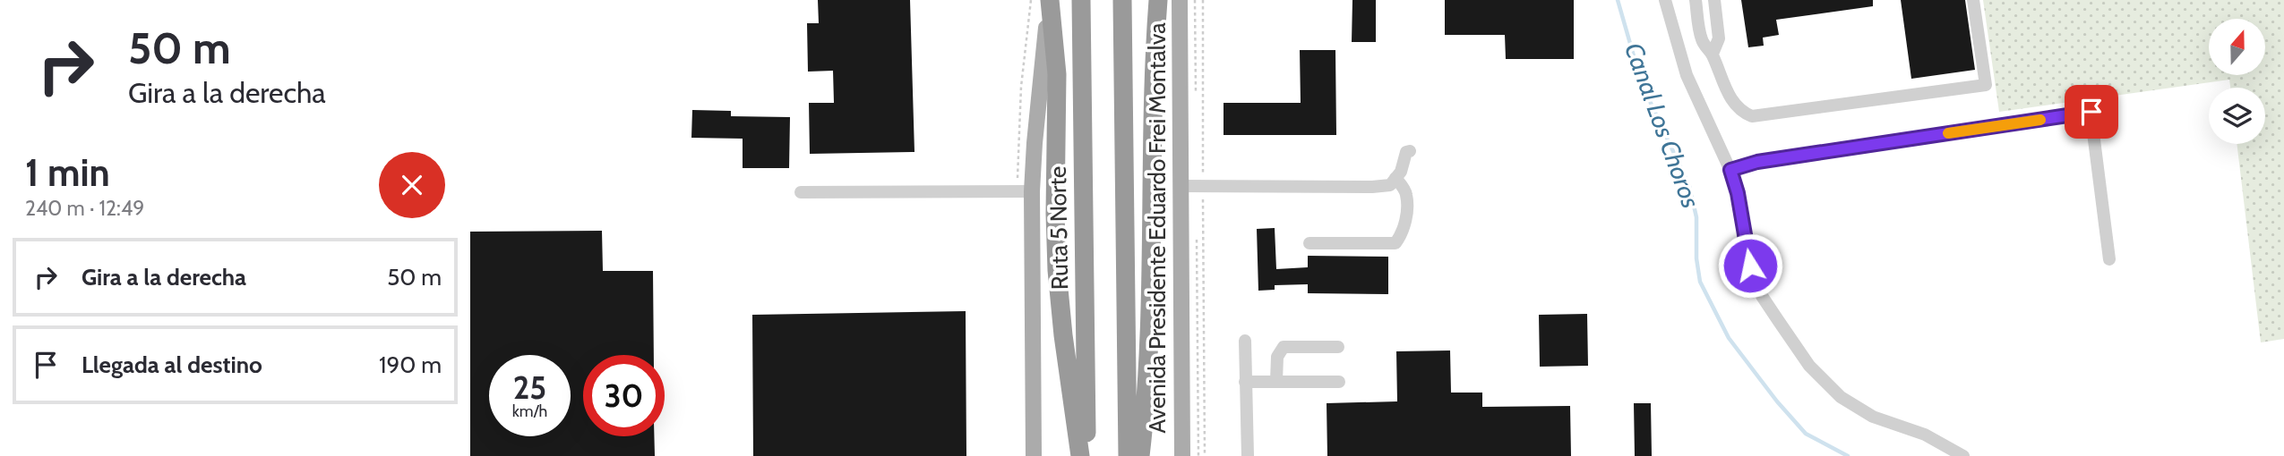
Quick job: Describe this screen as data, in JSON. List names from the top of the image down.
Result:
{
  "streets": {
    "highway": ["Ruta 5 Norte"],
    "main road": ["Avenida Presidente Eduardo Frei Montalva"]
  },
  "water": ["Canal Los Choros"],
  "north": "top",
  "page": {
    "turn": ["50 m", "Gira a la derecha"],
    "heading": ["1 min", "240 m · 12:49"],
    "list": [
      {
        "name": "Gira a la derecha",
        "value": "50 m"
      },
      {
        "name": "Llegada al destino",
        "value": "190 m"
      }
    ],
    "speed": "25 km/h",
    "limit": "30"
  }
}
